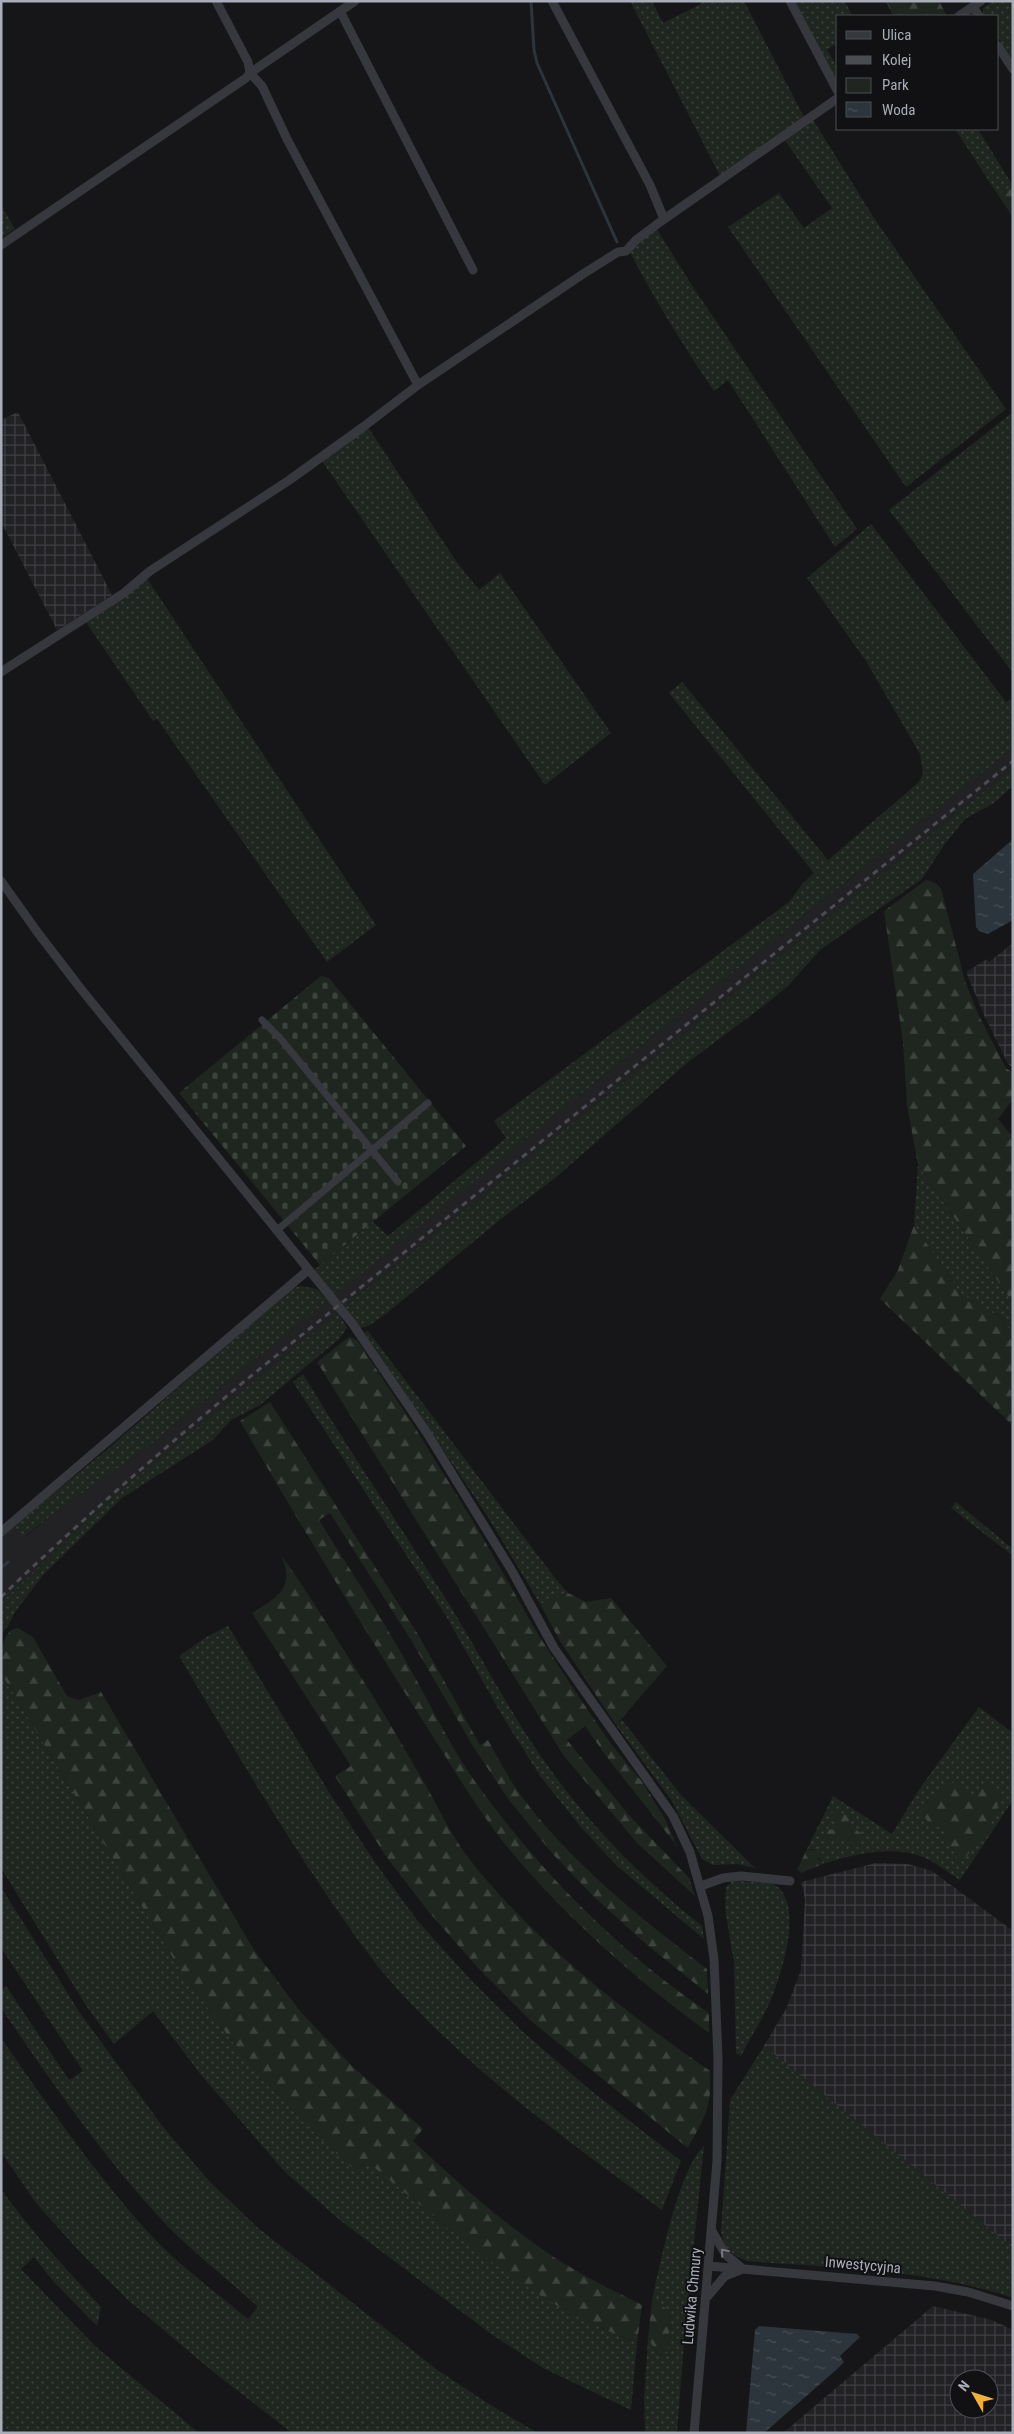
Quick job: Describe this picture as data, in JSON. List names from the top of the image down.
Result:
{
  "streets": {
    "street": ["Inwestycyjna", "Ludwika Chmury"]
  },
  "crossings": [
    ["Inwestycyjna", "Ludwika Chmury"]
  ],
  "legend": [
    "Ulica",
    "Kolej",
    "Park",
    "Woda"
  ],
  "north": "top left"
}
